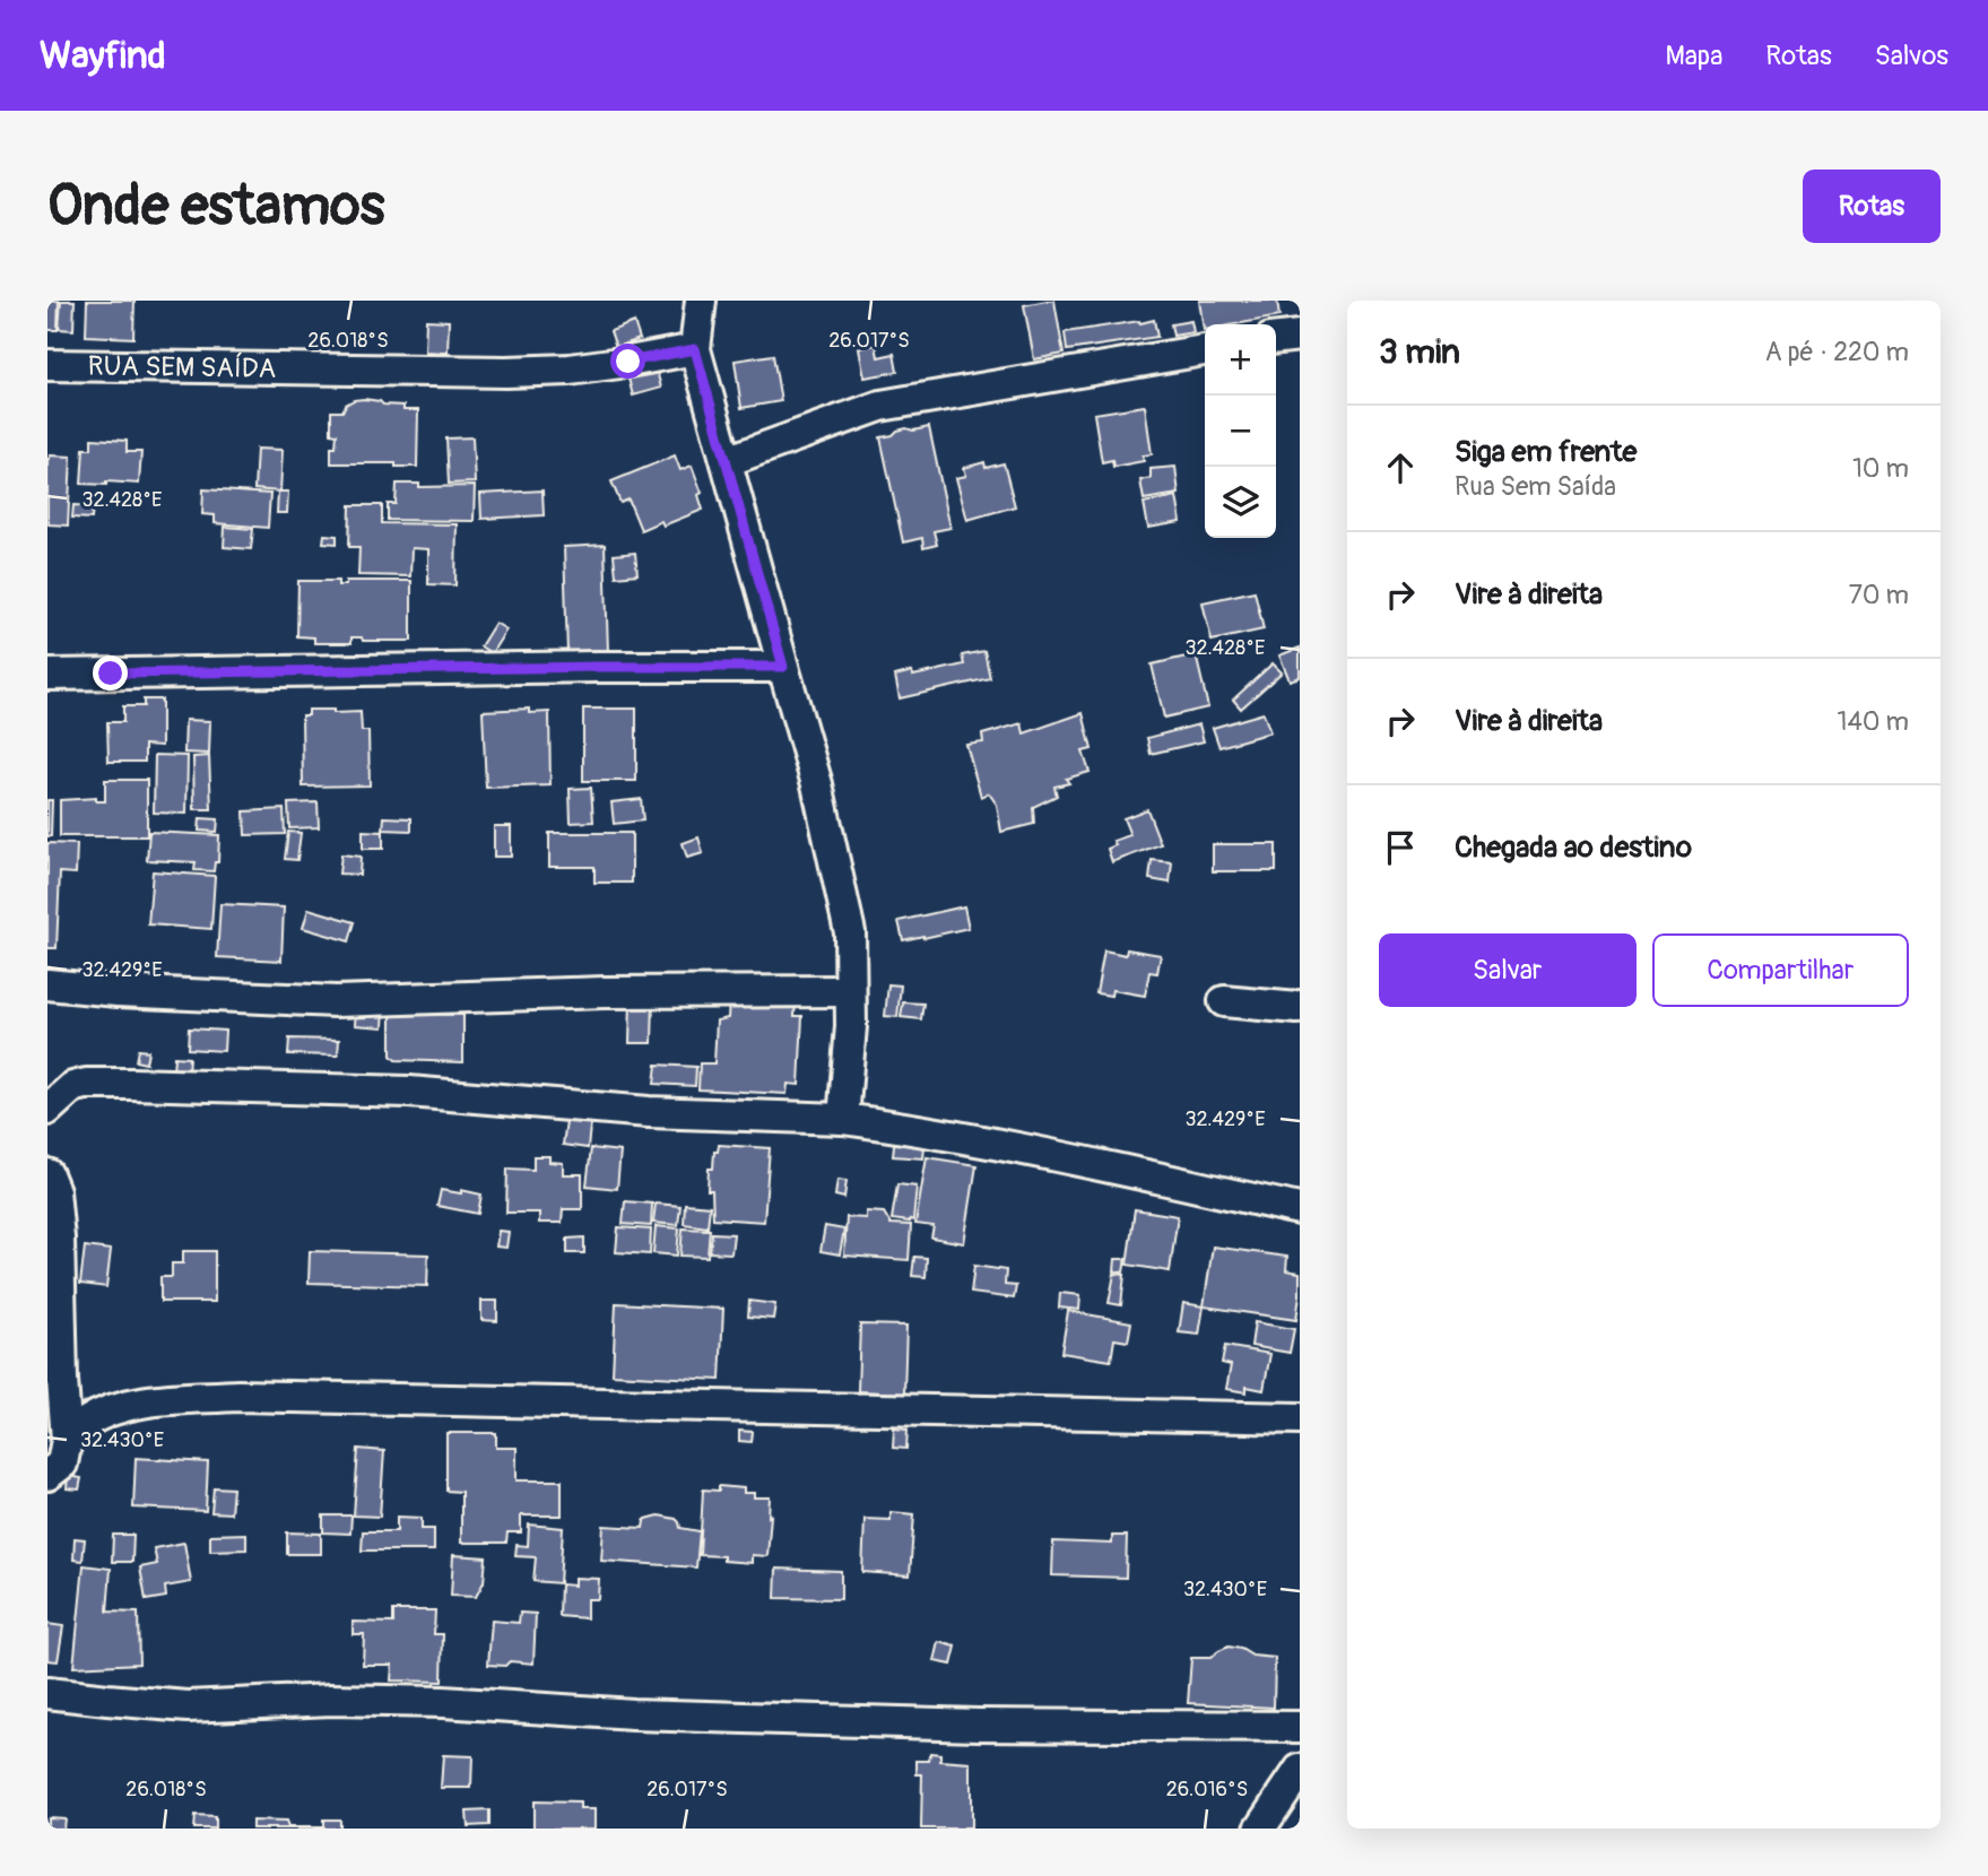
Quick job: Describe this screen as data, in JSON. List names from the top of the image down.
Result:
{
  "streets": {
    "street": ["RUA SEM SAÍDA"]
  },
  "page": {
    "header": "Wayfind",
    "nav": ["Mapa", "Rotas", "Salvos"],
    "buttons": [
      "Rotas",
      ["Salvar", "Compartilhar"]
    ],
    "title": "Onde estamos",
    "heading": ["3 min", "A pé · 220 m"],
    "map_buttons": ["+", "−"],
    "list": [
      ["Siga em frente", "Rua Sem Saída", "10 m"],
      ["Vire à direita", "70 m"],
      ["Vire à direita", "140 m"],
      "Chegada ao destino"
    ]
  },
  "coordinates": [
    "26.018°S",
    "26.017°S",
    "32.428°E",
    "32.429°E",
    "32.430°E",
    "26.016°S"
  ]
}
